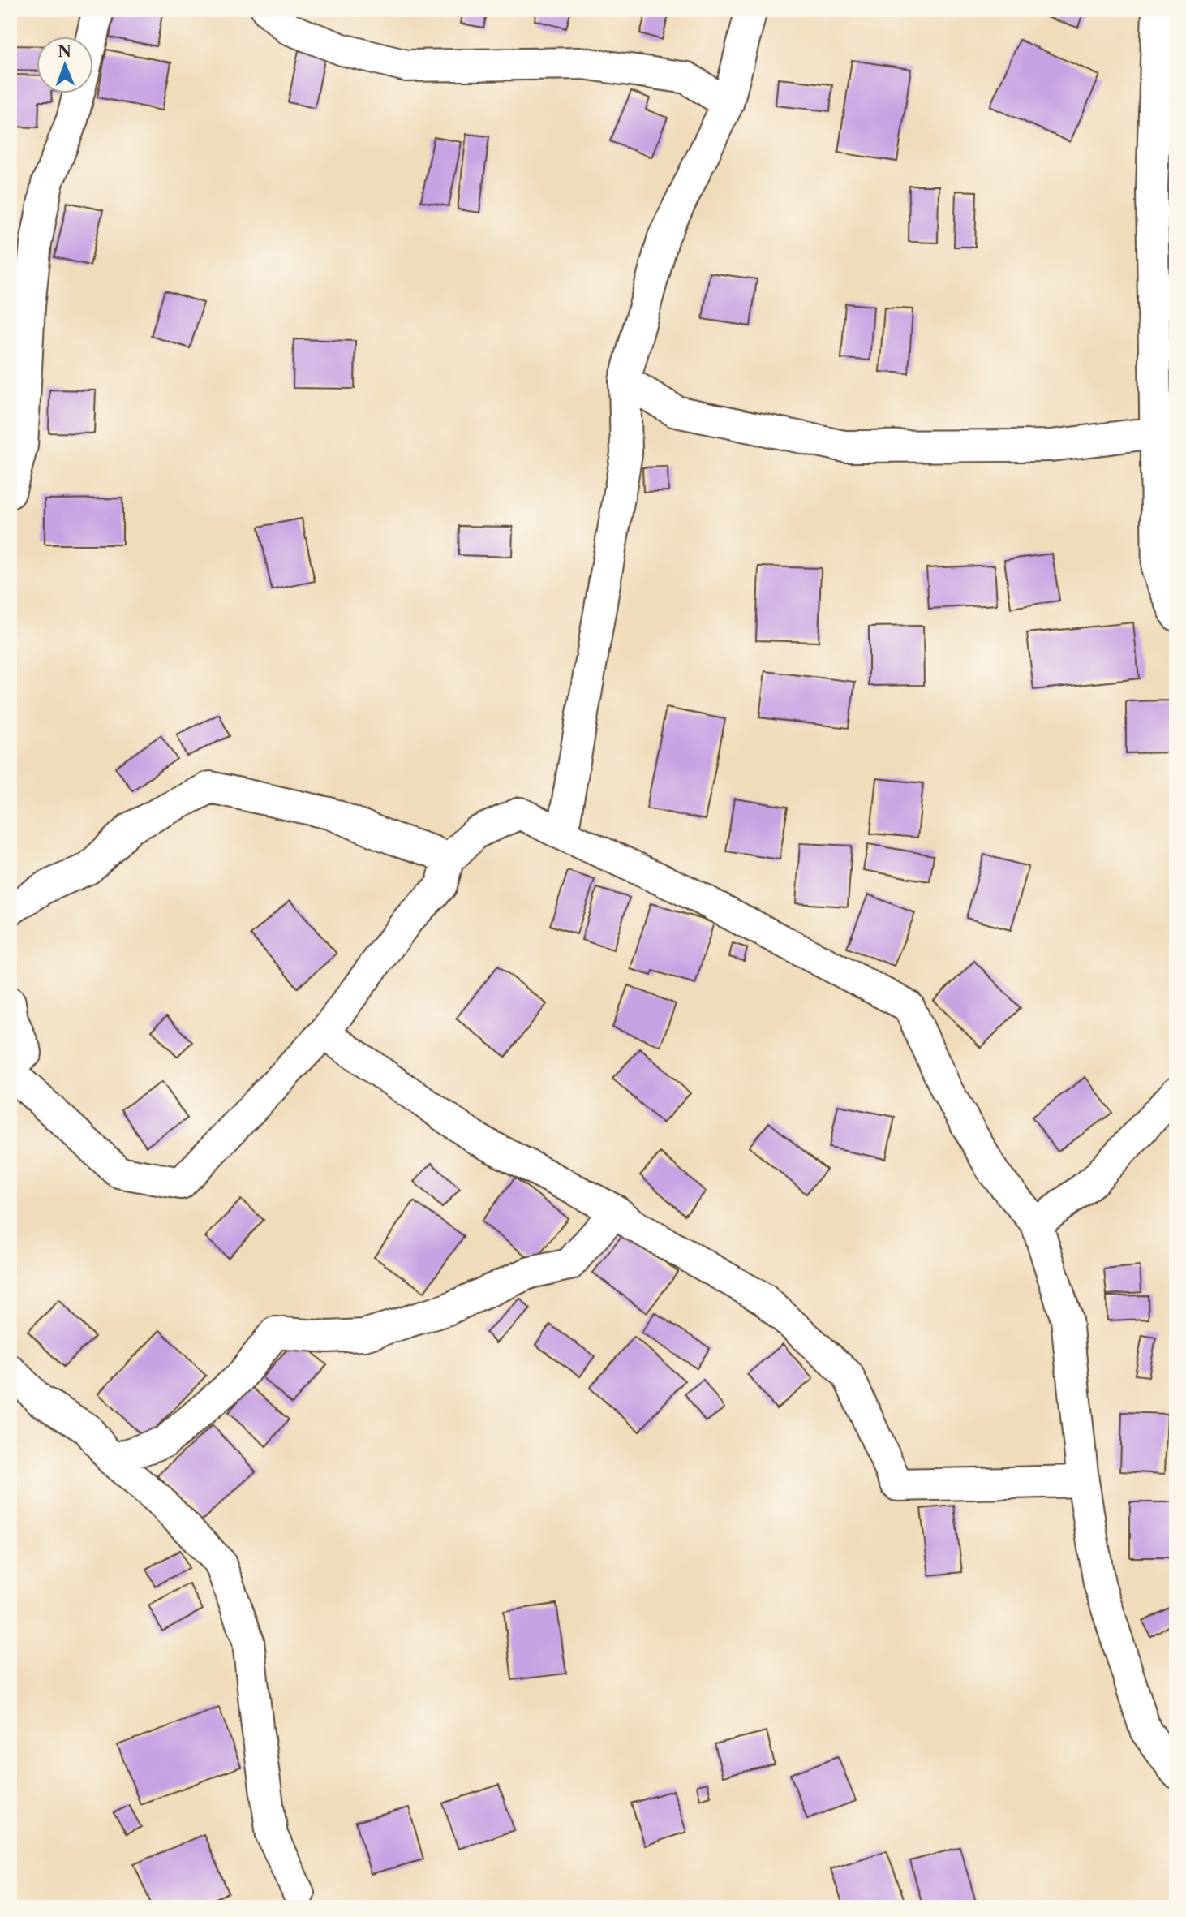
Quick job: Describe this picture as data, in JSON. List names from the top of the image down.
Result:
{
  "north": "top"
}
